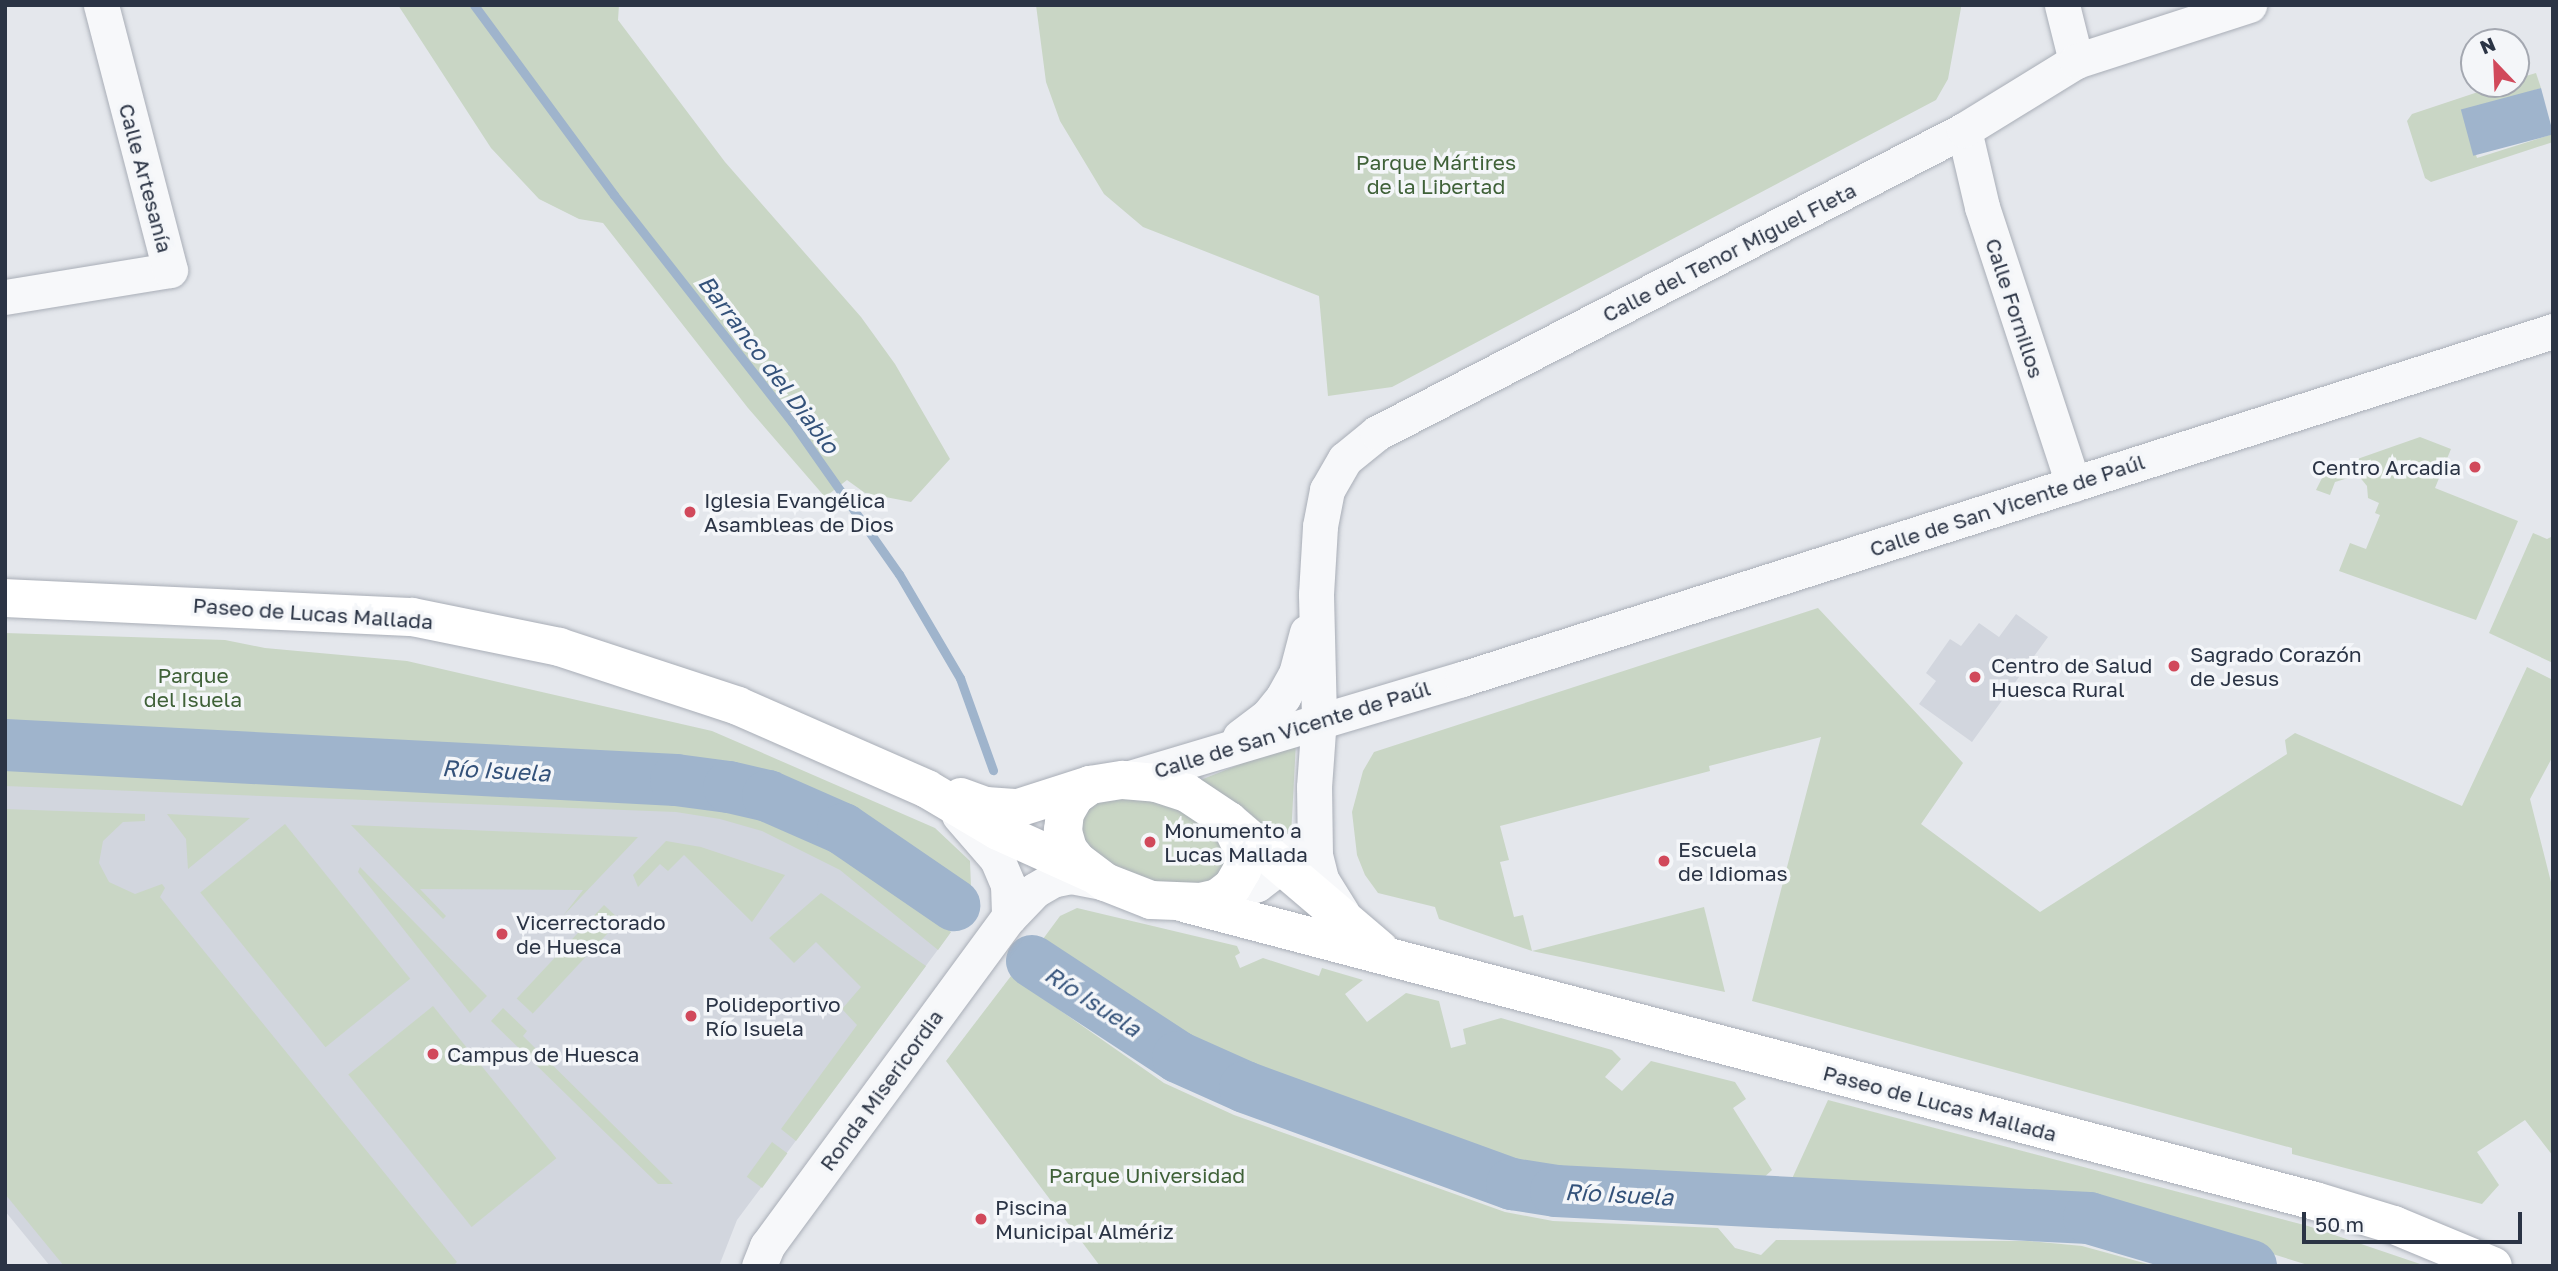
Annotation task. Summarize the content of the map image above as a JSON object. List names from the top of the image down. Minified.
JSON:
{"streets":{"main road":["Paseo de Lucas Mallada"],"street":["Calle Artesanía","Calle del Tenor Miguel Fleta","Calle Fornillos","Calle de San Vicente de Paúl","Ronda Misericordia"]},"crossings":[["Calle del Tenor Miguel Fleta","Calle Fornillos"],["Calle del Tenor Miguel Fleta","Calle de San Vicente de Paúl"],["Calle del Tenor Miguel Fleta","Paseo de Lucas Mallada"],["Calle Fornillos","Calle de San Vicente de Paúl"],["Calle de San Vicente de Paúl","Paseo de Lucas Mallada"],["Calle de San Vicente de Paúl","Ronda Misericordia"],["Paseo de Lucas Mallada","Ronda Misericordia"]],"water":["Barranco del Diablo","Río Isuela"],"parks":["Parque Mártires de la Libertad","Parque del Isuela","Parque Universidad"],"places":["Centro Arcadia","Iglesia Evangélica Asambleas de Dios","Sagrado Corazón de Jesus","Centro de Salud Huesca Rural","Monumento a Lucas Mallada","Escuela de Idiomas","Vicerrectorado de Huesca","Polideportivo Río Isuela","Campus de Huesca","Piscina Municipal Almériz"],"scale_bar":"50 m","north":"top left"}
